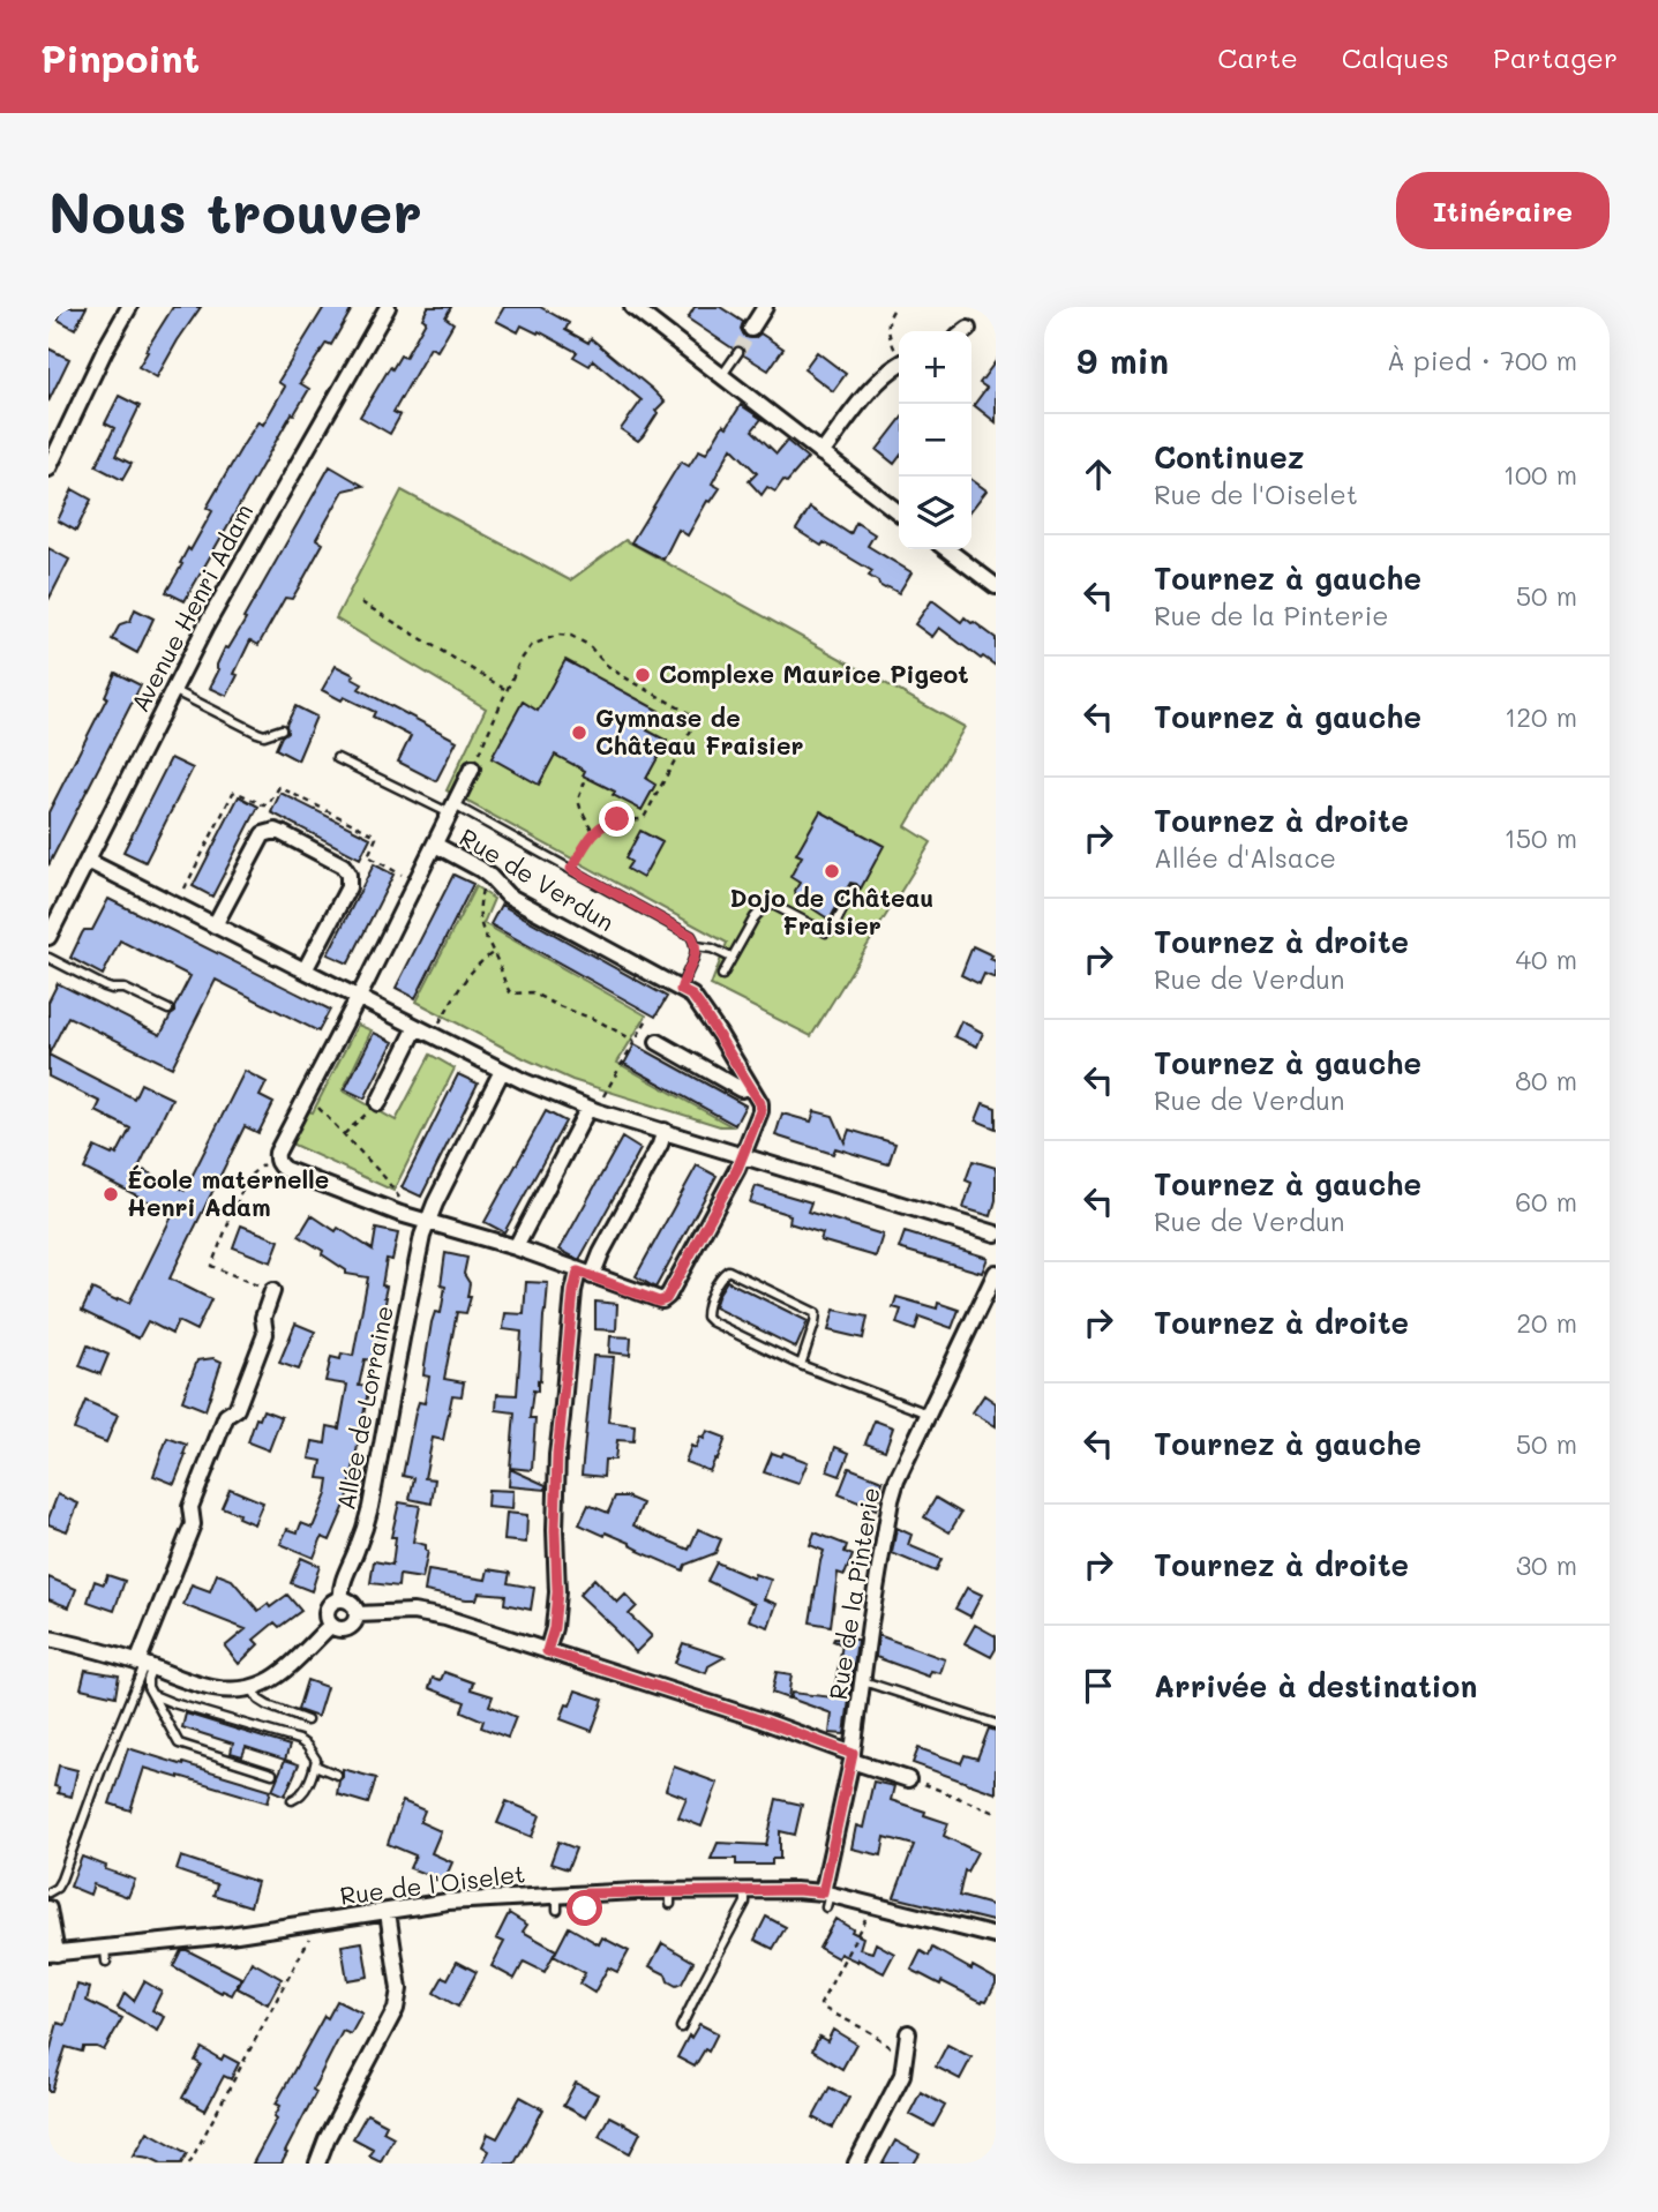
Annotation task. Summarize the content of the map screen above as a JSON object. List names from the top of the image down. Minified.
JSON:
{"streets":{"street":["Avenue Henri Adam","Rue de Verdun","Allée de Lorraine","Rue de la Pinterie","Rue de l'Oiselet"]},"crossings":[["Rue de Verdun","Allée de Lorraine"],["Rue de la Pinterie","Rue de l'Oiselet"]],"places":["Complexe Maurice Pigeot","Gymnase de Château Fraisier","Dojo de Château Fraisier","École maternelle Henri Adam"],"page":{"header":"Pinpoint","nav":["Carte","Calques","Partager"],"buttons":"Itinéraire","title":"Nous trouver","heading":["9 min","À pied · 700 m"],"map_buttons":["+","−"],"list":[["Continuez","Rue de l'Oiselet","100 m"],["Tournez à gauche","Rue de la Pinterie","50 m"],["Tournez à gauche","120 m"],["Tournez à droite","Allée d'Alsace","150 m"],["Tournez à droite","Rue de Verdun","40 m"],["Tournez à gauche","Rue de Verdun","80 m"],["Tournez à gauche","Rue de Verdun","60 m"],["Tournez à droite","20 m"],["Tournez à gauche","50 m"],["Tournez à droite","30 m"],"Arrivée à destination"]}}
